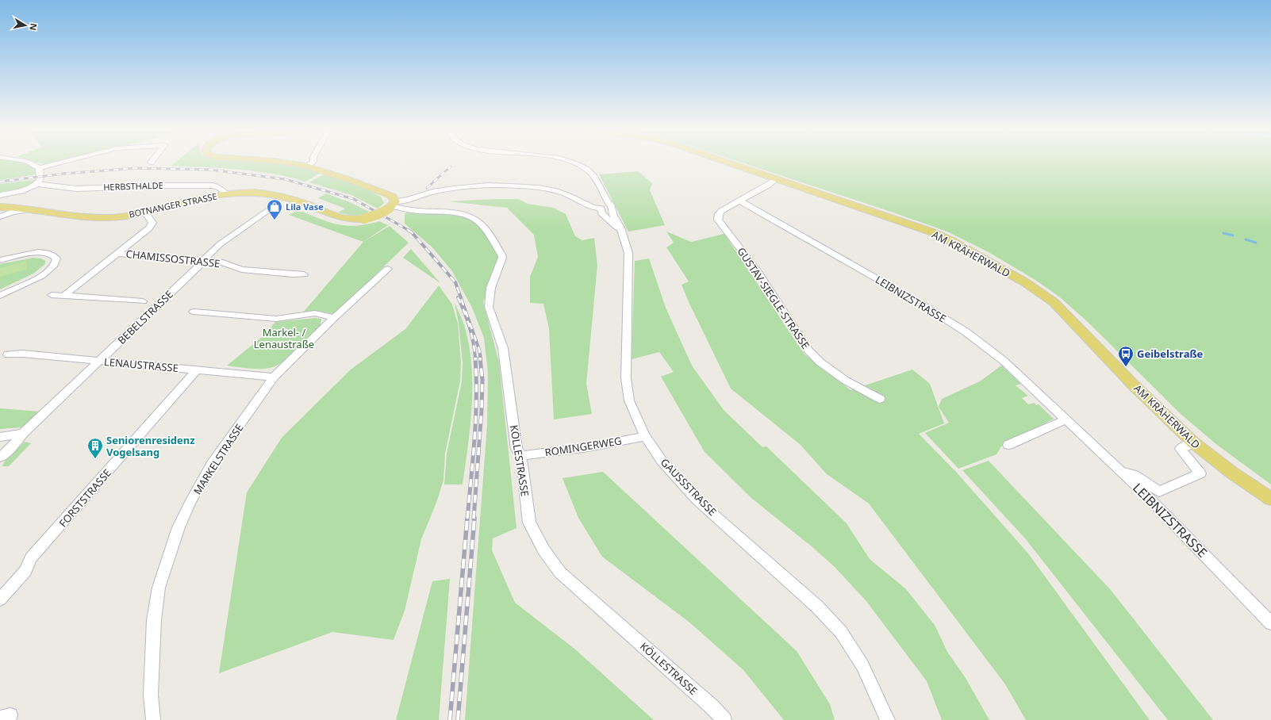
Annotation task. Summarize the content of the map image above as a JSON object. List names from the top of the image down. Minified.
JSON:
{"streets":{"main road":["BOTNANGER STRASSE","AM KRÄHERWALD"],"street":["HERBSTHALDE","CHAMISSOSTRASSE","GUSTAV-SIEGLE-STRASSE","LEIBNIZSTRASSE","BEBELSTRASSE","LENAUSTRASSE","ROMINGERWEG","MARKELSTRASSE","KÖLLESTRASSE","GAUSSSTRASSE","FORSTSTRASSE"]},"crossings":[["HERBSTHALDE","BOTNANGER STRASSE"],["BOTNANGER STRASSE","KÖLLESTRASSE"],["AM KRÄHERWALD","GUSTAV-SIEGLE-STRASSE"],["CHAMISSOSTRASSE","BEBELSTRASSE"],["GUSTAV-SIEGLE-STRASSE","LEIBNIZSTRASSE"],["BEBELSTRASSE","LENAUSTRASSE"],["LENAUSTRASSE","MARKELSTRASSE"],["LENAUSTRASSE","FORSTSTRASSE"],["ROMINGERWEG","KÖLLESTRASSE"],["ROMINGERWEG","GAUSSSTRASSE"]],"parks":["Markel- / Lenaustraße"],"places":{"shop":["Lila Vase"],"bus stop":["Geibelstraße"],"building":["Seniorenresidenz Vogelsang"]},"north":"right"}
